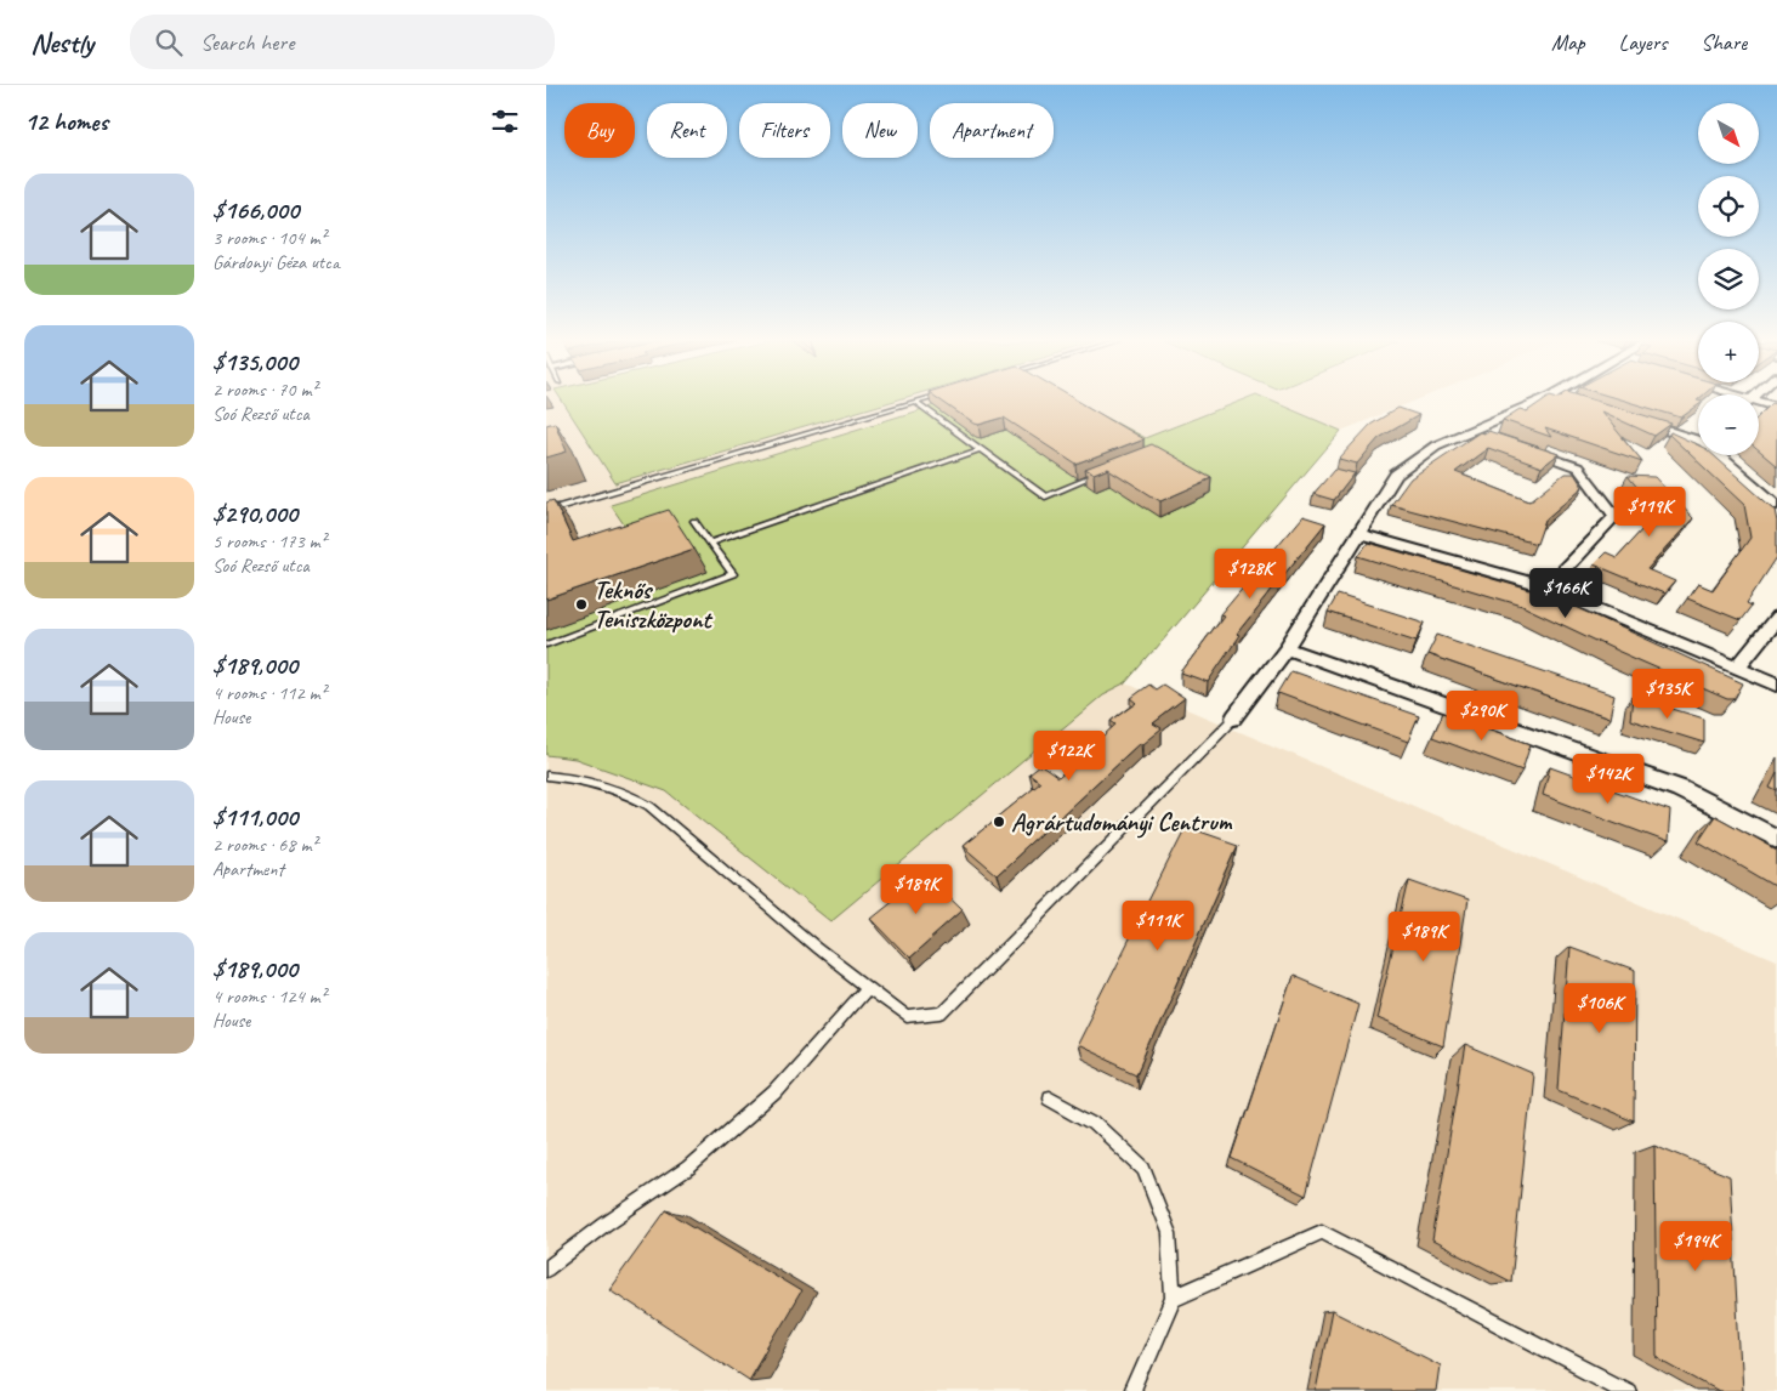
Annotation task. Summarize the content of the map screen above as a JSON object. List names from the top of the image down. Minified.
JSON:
{"places":["Teknős Teniszközpont","Agrártudományi Centrum"],"north":"bottom right","page":{"header":"Nestly","search":"Search here","nav":["Map","Layers","Share"],"heading":"12 homes","map_buttons":["+","−"],"chip":["Buy","Rent","Filters","New","Apartment"],"list":[{"name":"$166,000","note":"3 rooms · 104 m² · Gárdonyi Géza utca"},{"name":"$135,000","note":"2 rooms · 70 m² · Soó Rezső utca"},{"name":"$290,000","note":"5 rooms · 173 m² · Soó Rezső utca"},{"name":"$189,000","note":"4 rooms · 112 m² · House"},{"name":"$111,000","note":"2 rooms · 68 m² · Apartment"},{"name":"$189,000","note":"4 rooms · 124 m² · House"}],"price":["$119K","$128K","$166K","$135K","$290K","$122K","$142K","$189K","$111K","$189K","$106K","$194K"]}}
